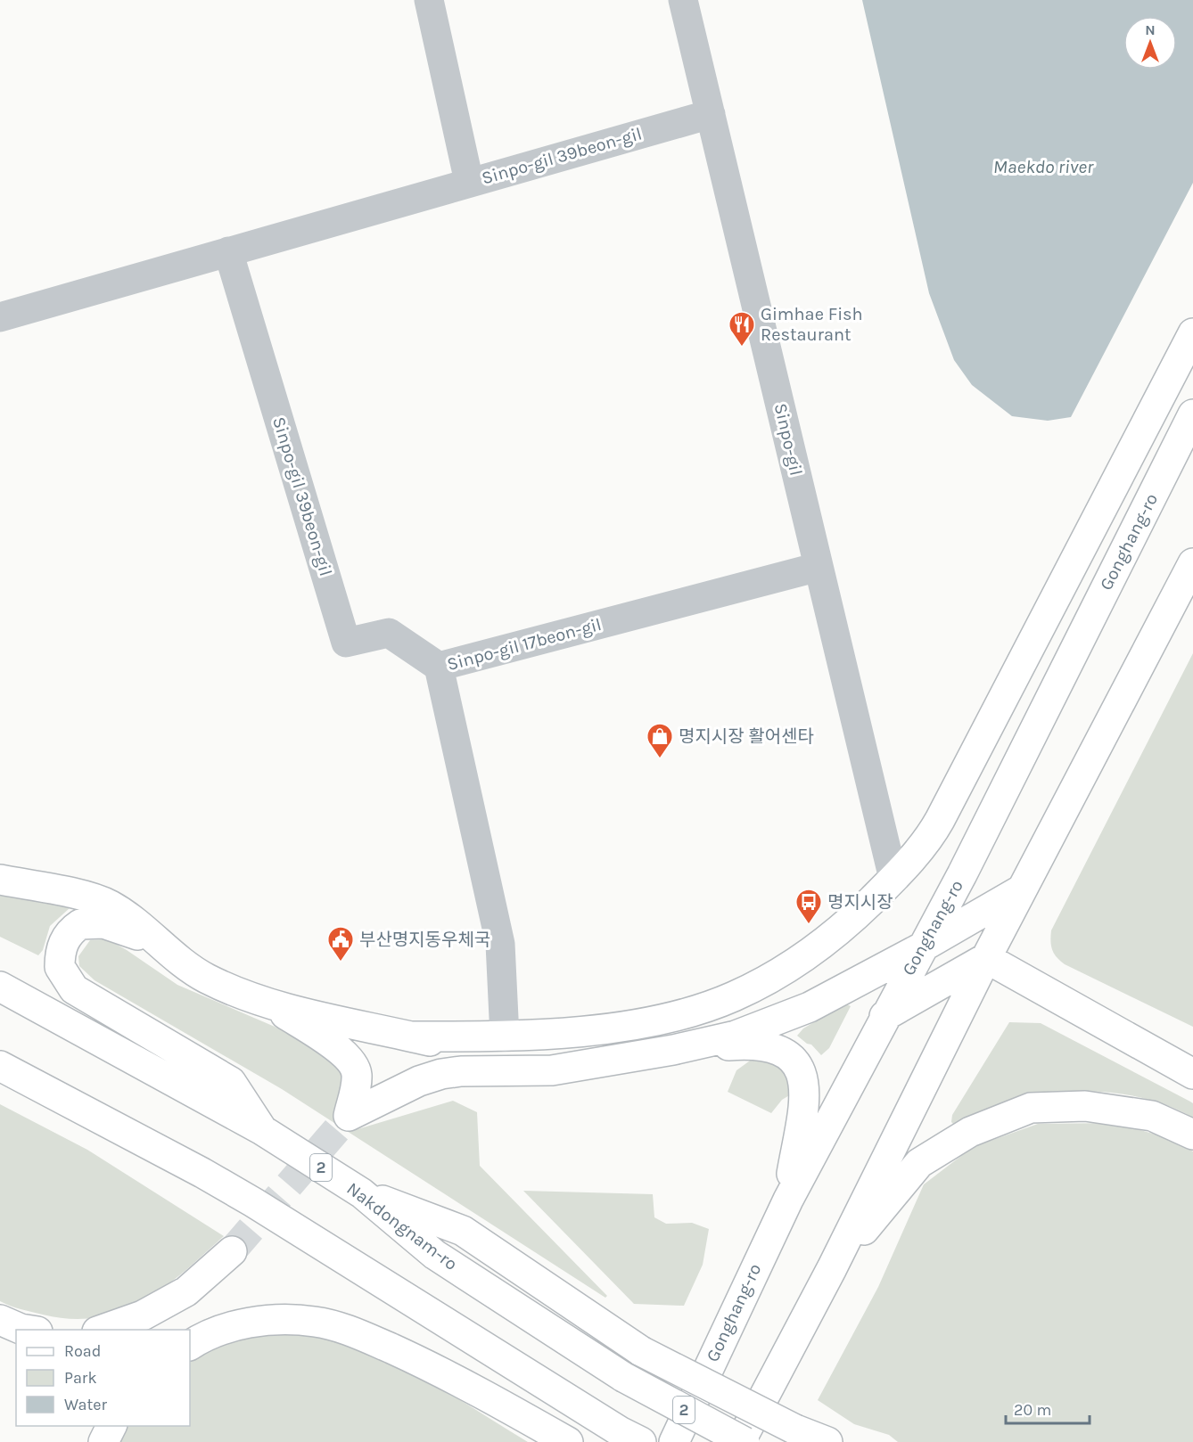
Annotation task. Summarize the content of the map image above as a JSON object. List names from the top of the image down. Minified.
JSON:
{"streets":{"main road":["Gonghang-ro","2","Nakdongnam-ro"],"street":["Sinpo-gil 39beon-gil","Sinpo-gil","Sinpo-gil 17beon-gil"]},"crossings":[["Sinpo-gil 39beon-gil","Sinpo-gil"],["Sinpo-gil 39beon-gil","Sinpo-gil 17beon-gil"],["Sinpo-gil","Sinpo-gil 17beon-gil"]],"water":["Maekdo river"],"places":{"restaurant":["Gimhae Fish Restaurant"],"shop":["명지시장 활어센타"],"bus stop":["명지시장"],"public building":["부산명지동우체국"]},"legend":["Road","Park","Water"],"scale_bar":"20 m","north":"top"}
